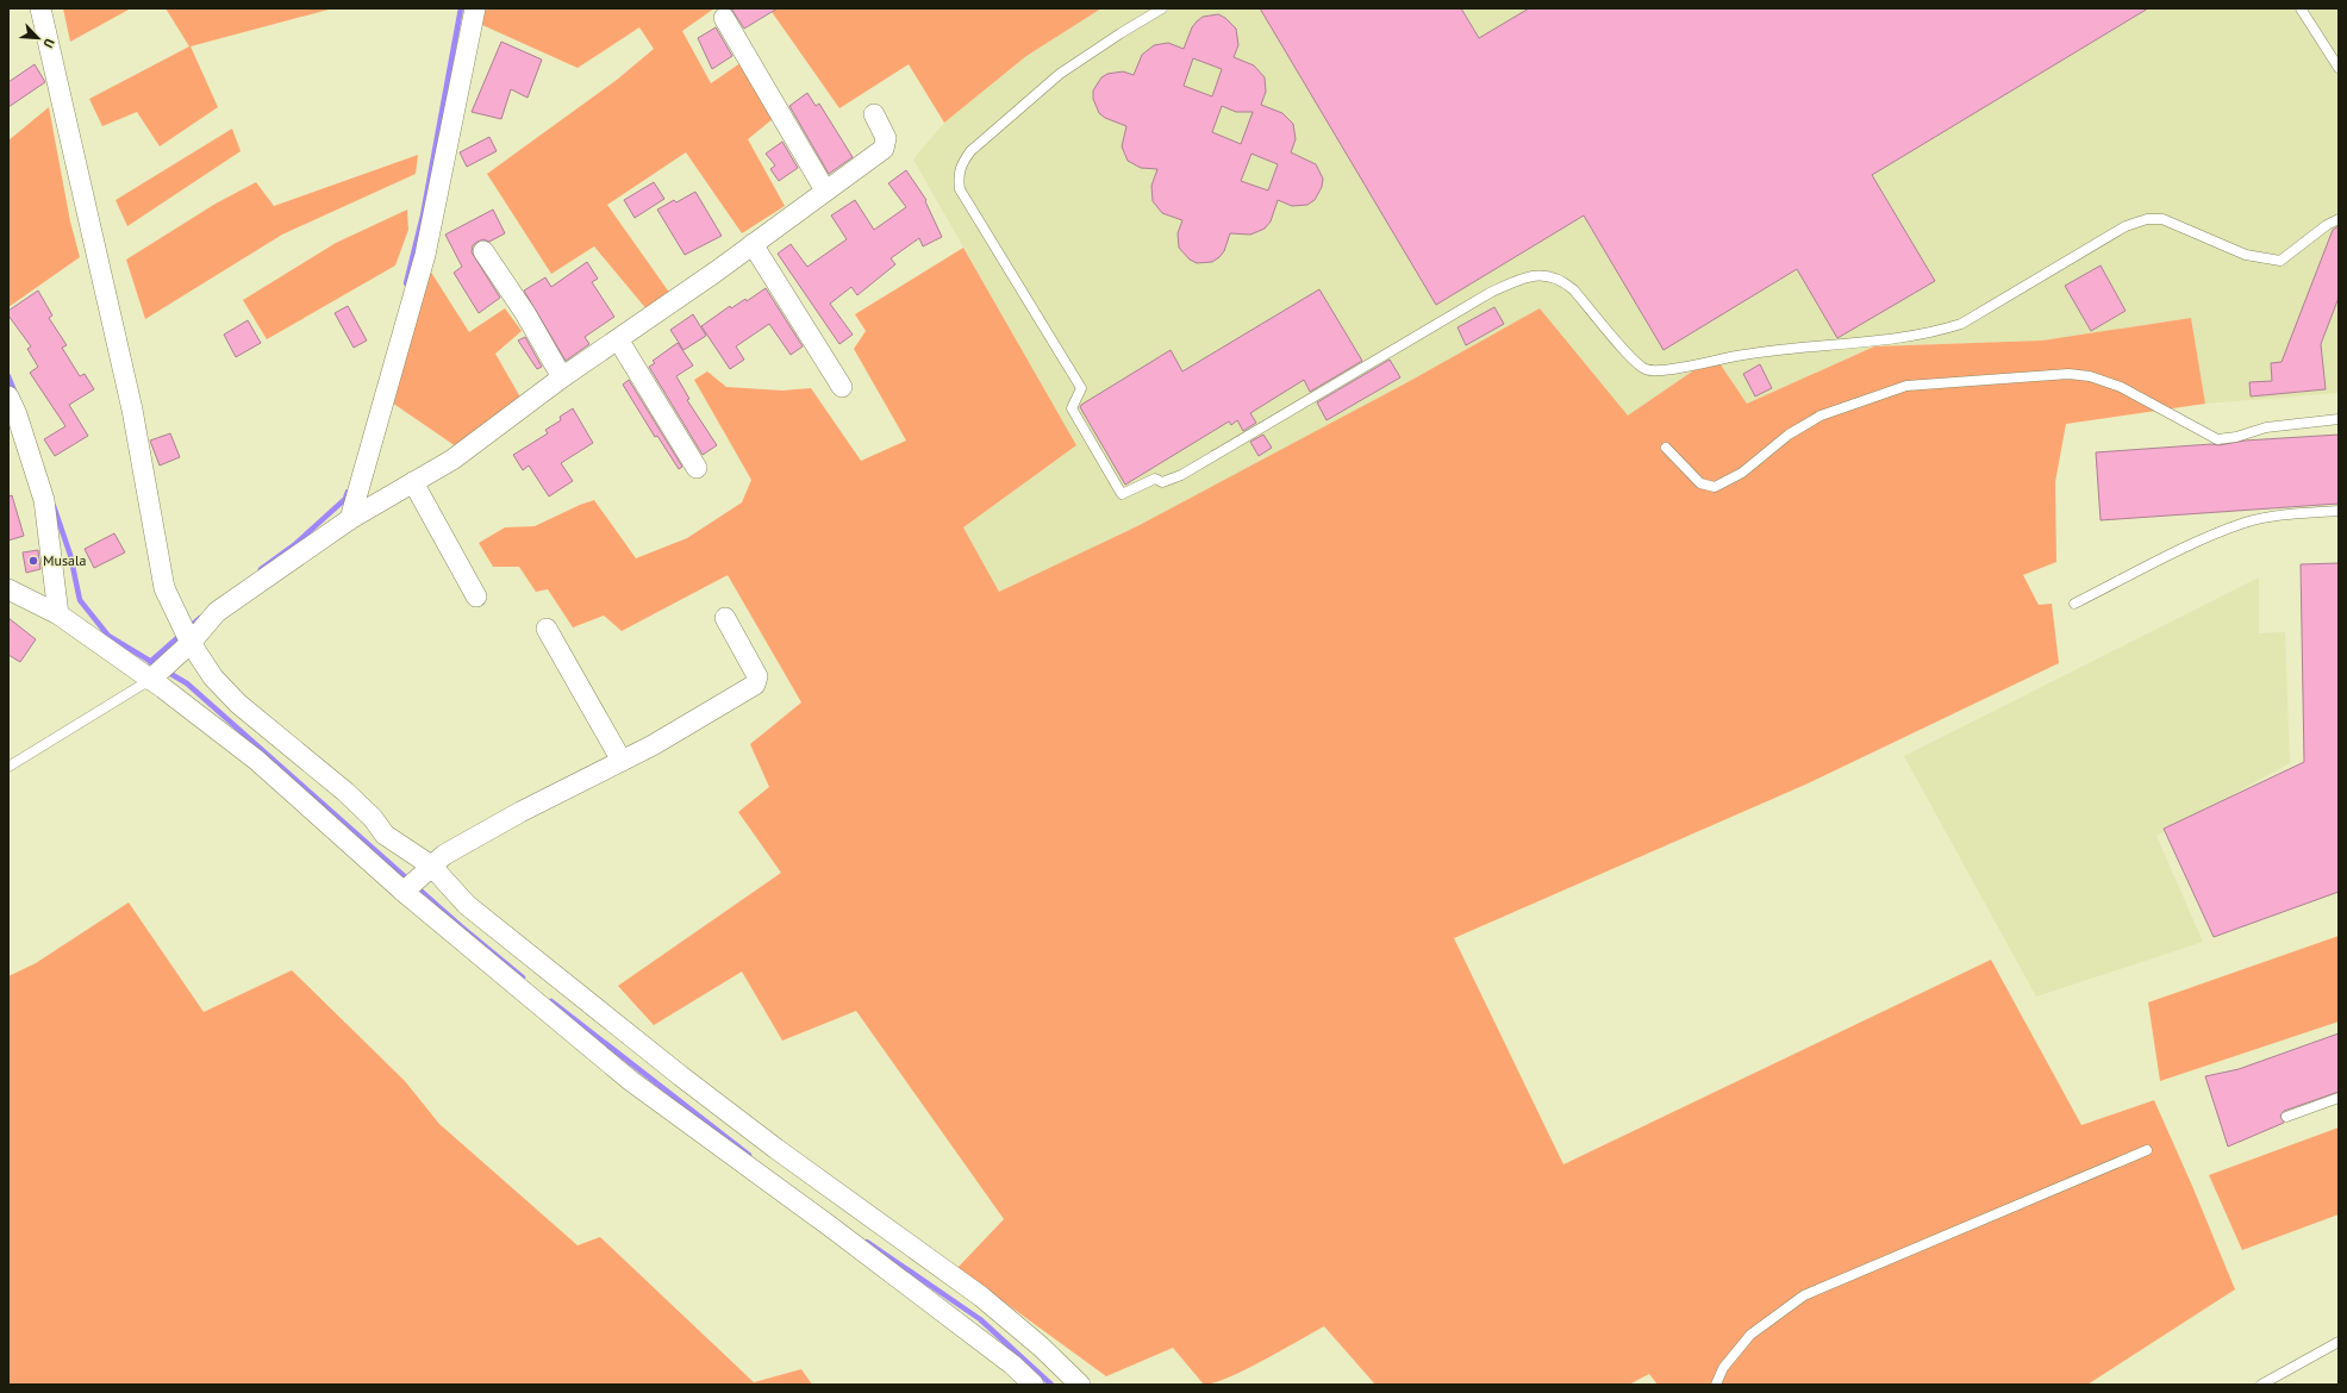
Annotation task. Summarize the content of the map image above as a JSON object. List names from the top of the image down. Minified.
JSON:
{"places":["Musala"],"north":"bottom right"}
